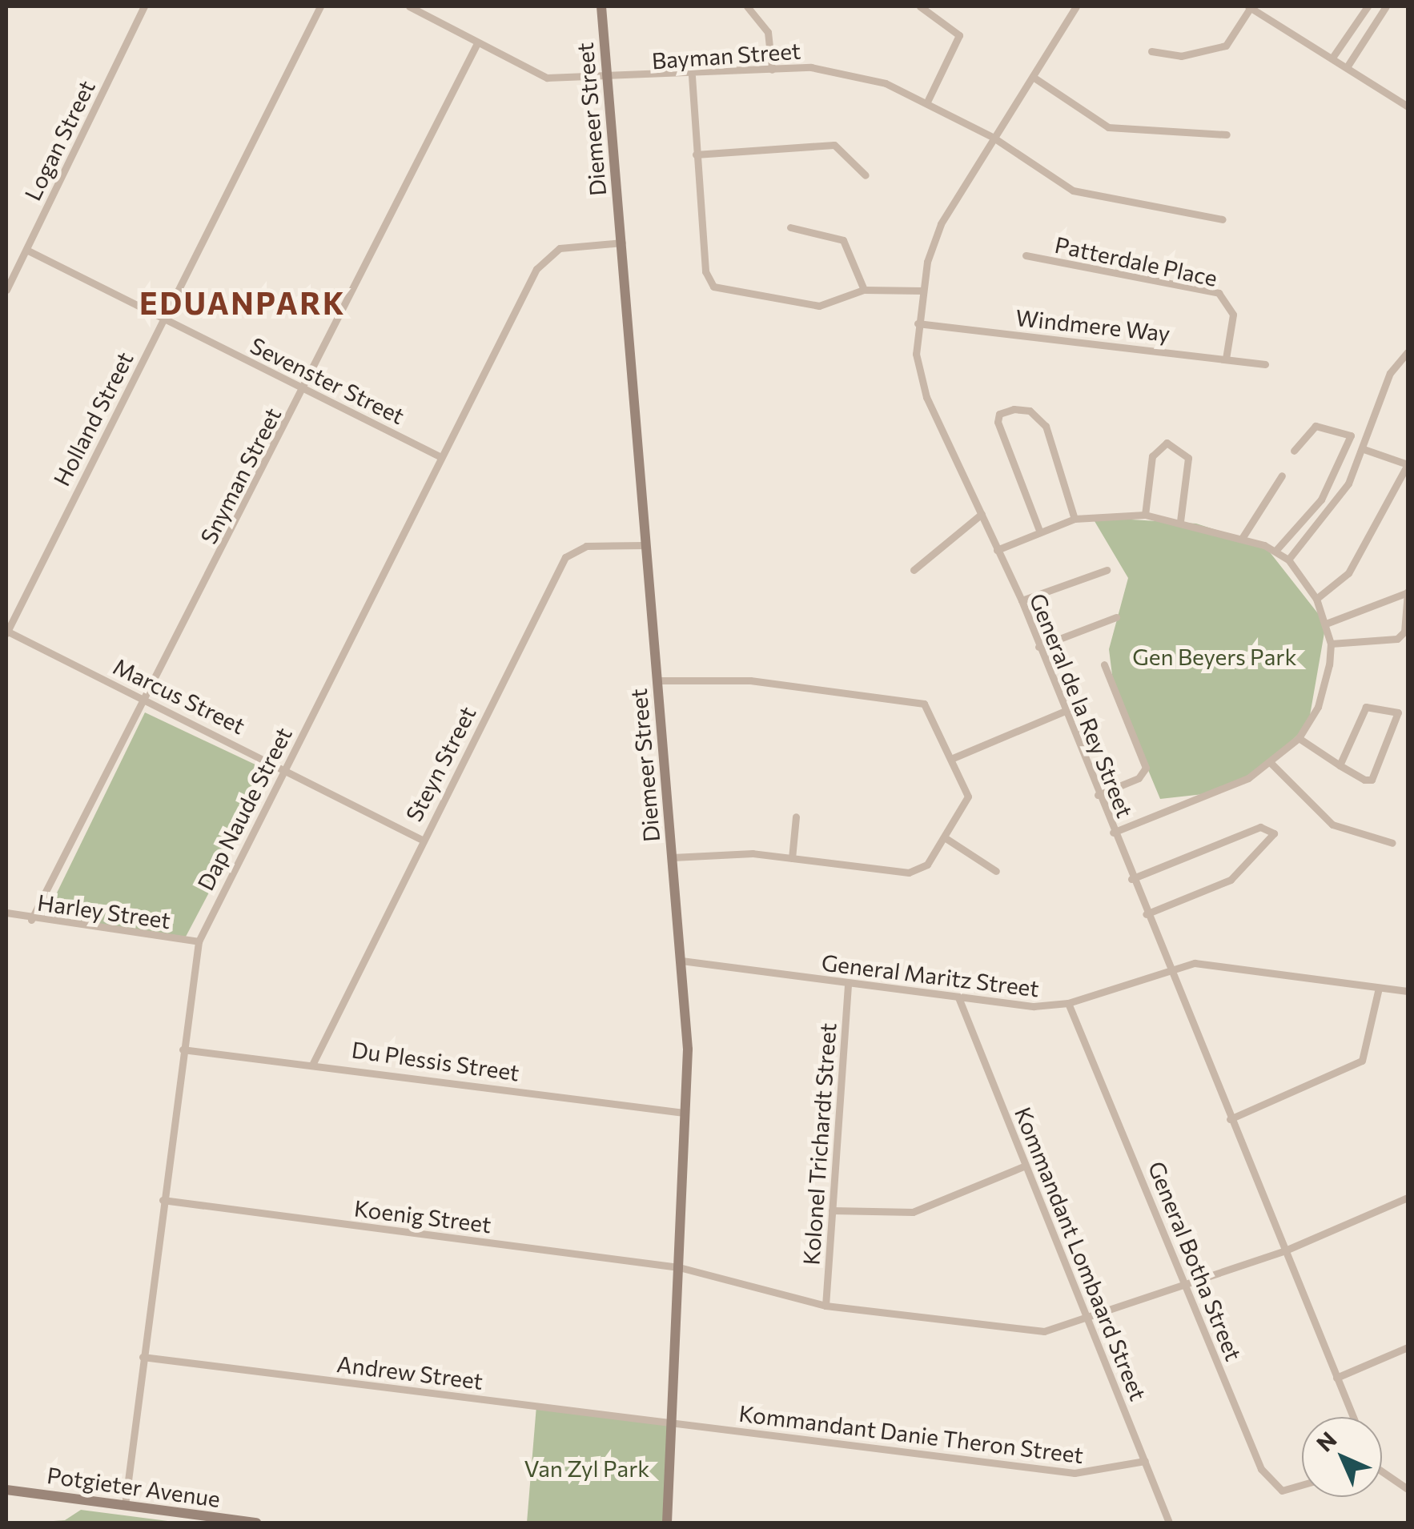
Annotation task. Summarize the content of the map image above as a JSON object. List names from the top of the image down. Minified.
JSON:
{"streets":{"street":["Bayman Street","Diemeer Street","Logan Street","Patterdale Place","Windmere Way","Sevenster Street","Holland Street","Snyman Street","Marcus Street","General de la Rey Street","Steyn Street","Dap Naude Street","Harley Street","General Maritz Street","Du Plessis Street","Kolonel Trichardt Street","Koenig Street","Kommandant Lombaard Street","General Botha Street","Andrew Street","Kommandant Danie Theron Street","Potgieter Avenue"]},"crossings":[["Bayman Street","Diemeer Street"],["Bayman Street","Snyman Street"],["Bayman Street","General de la Rey Street"],["Diemeer Street","Steyn Street"],["Diemeer Street","Dap Naude Street"],["Diemeer Street","General Maritz Street"],["Diemeer Street","Du Plessis Street"],["Diemeer Street","Koenig Street"],["Diemeer Street","Andrew Street"],["Diemeer Street","Kommandant Danie Theron Street"],["Logan Street","Sevenster Street"],["Patterdale Place","Windmere Way"],["Windmere Way","General de la Rey Street"],["Sevenster Street","Holland Street"],["Sevenster Street","Snyman Street"],["Sevenster Street","Dap Naude Street"],["Holland Street","Marcus Street"],["Snyman Street","Marcus Street"],["Snyman Street","Harley Street"],["Marcus Street","Steyn Street"],["Marcus Street","Dap Naude Street"],["General de la Rey Street","General Maritz Street"],["General de la Rey Street","Koenig Street"],["Steyn Street","Du Plessis Street"],["Dap Naude Street","Harley Street"],["Dap Naude Street","Du Plessis Street"],["Dap Naude Street","Koenig Street"],["Dap Naude Street","Andrew Street"],["Dap Naude Street","Potgieter Avenue"],["General Maritz Street","Kolonel Trichardt Street"],["General Maritz Street","Kommandant Lombaard Street"],["General Maritz Street","General Botha Street"],["Kolonel Trichardt Street","Koenig Street"],["Koenig Street","Kommandant Lombaard Street"],["Koenig Street","General Botha Street"],["Kommandant Lombaard Street","Kommandant Danie Theron Street"],["Andrew Street","Kommandant Danie Theron Street"]],"districts":["EDUANPARK"],"parks":["Gen Beyers Park","Van Zyl Park"],"north":"top left"}
